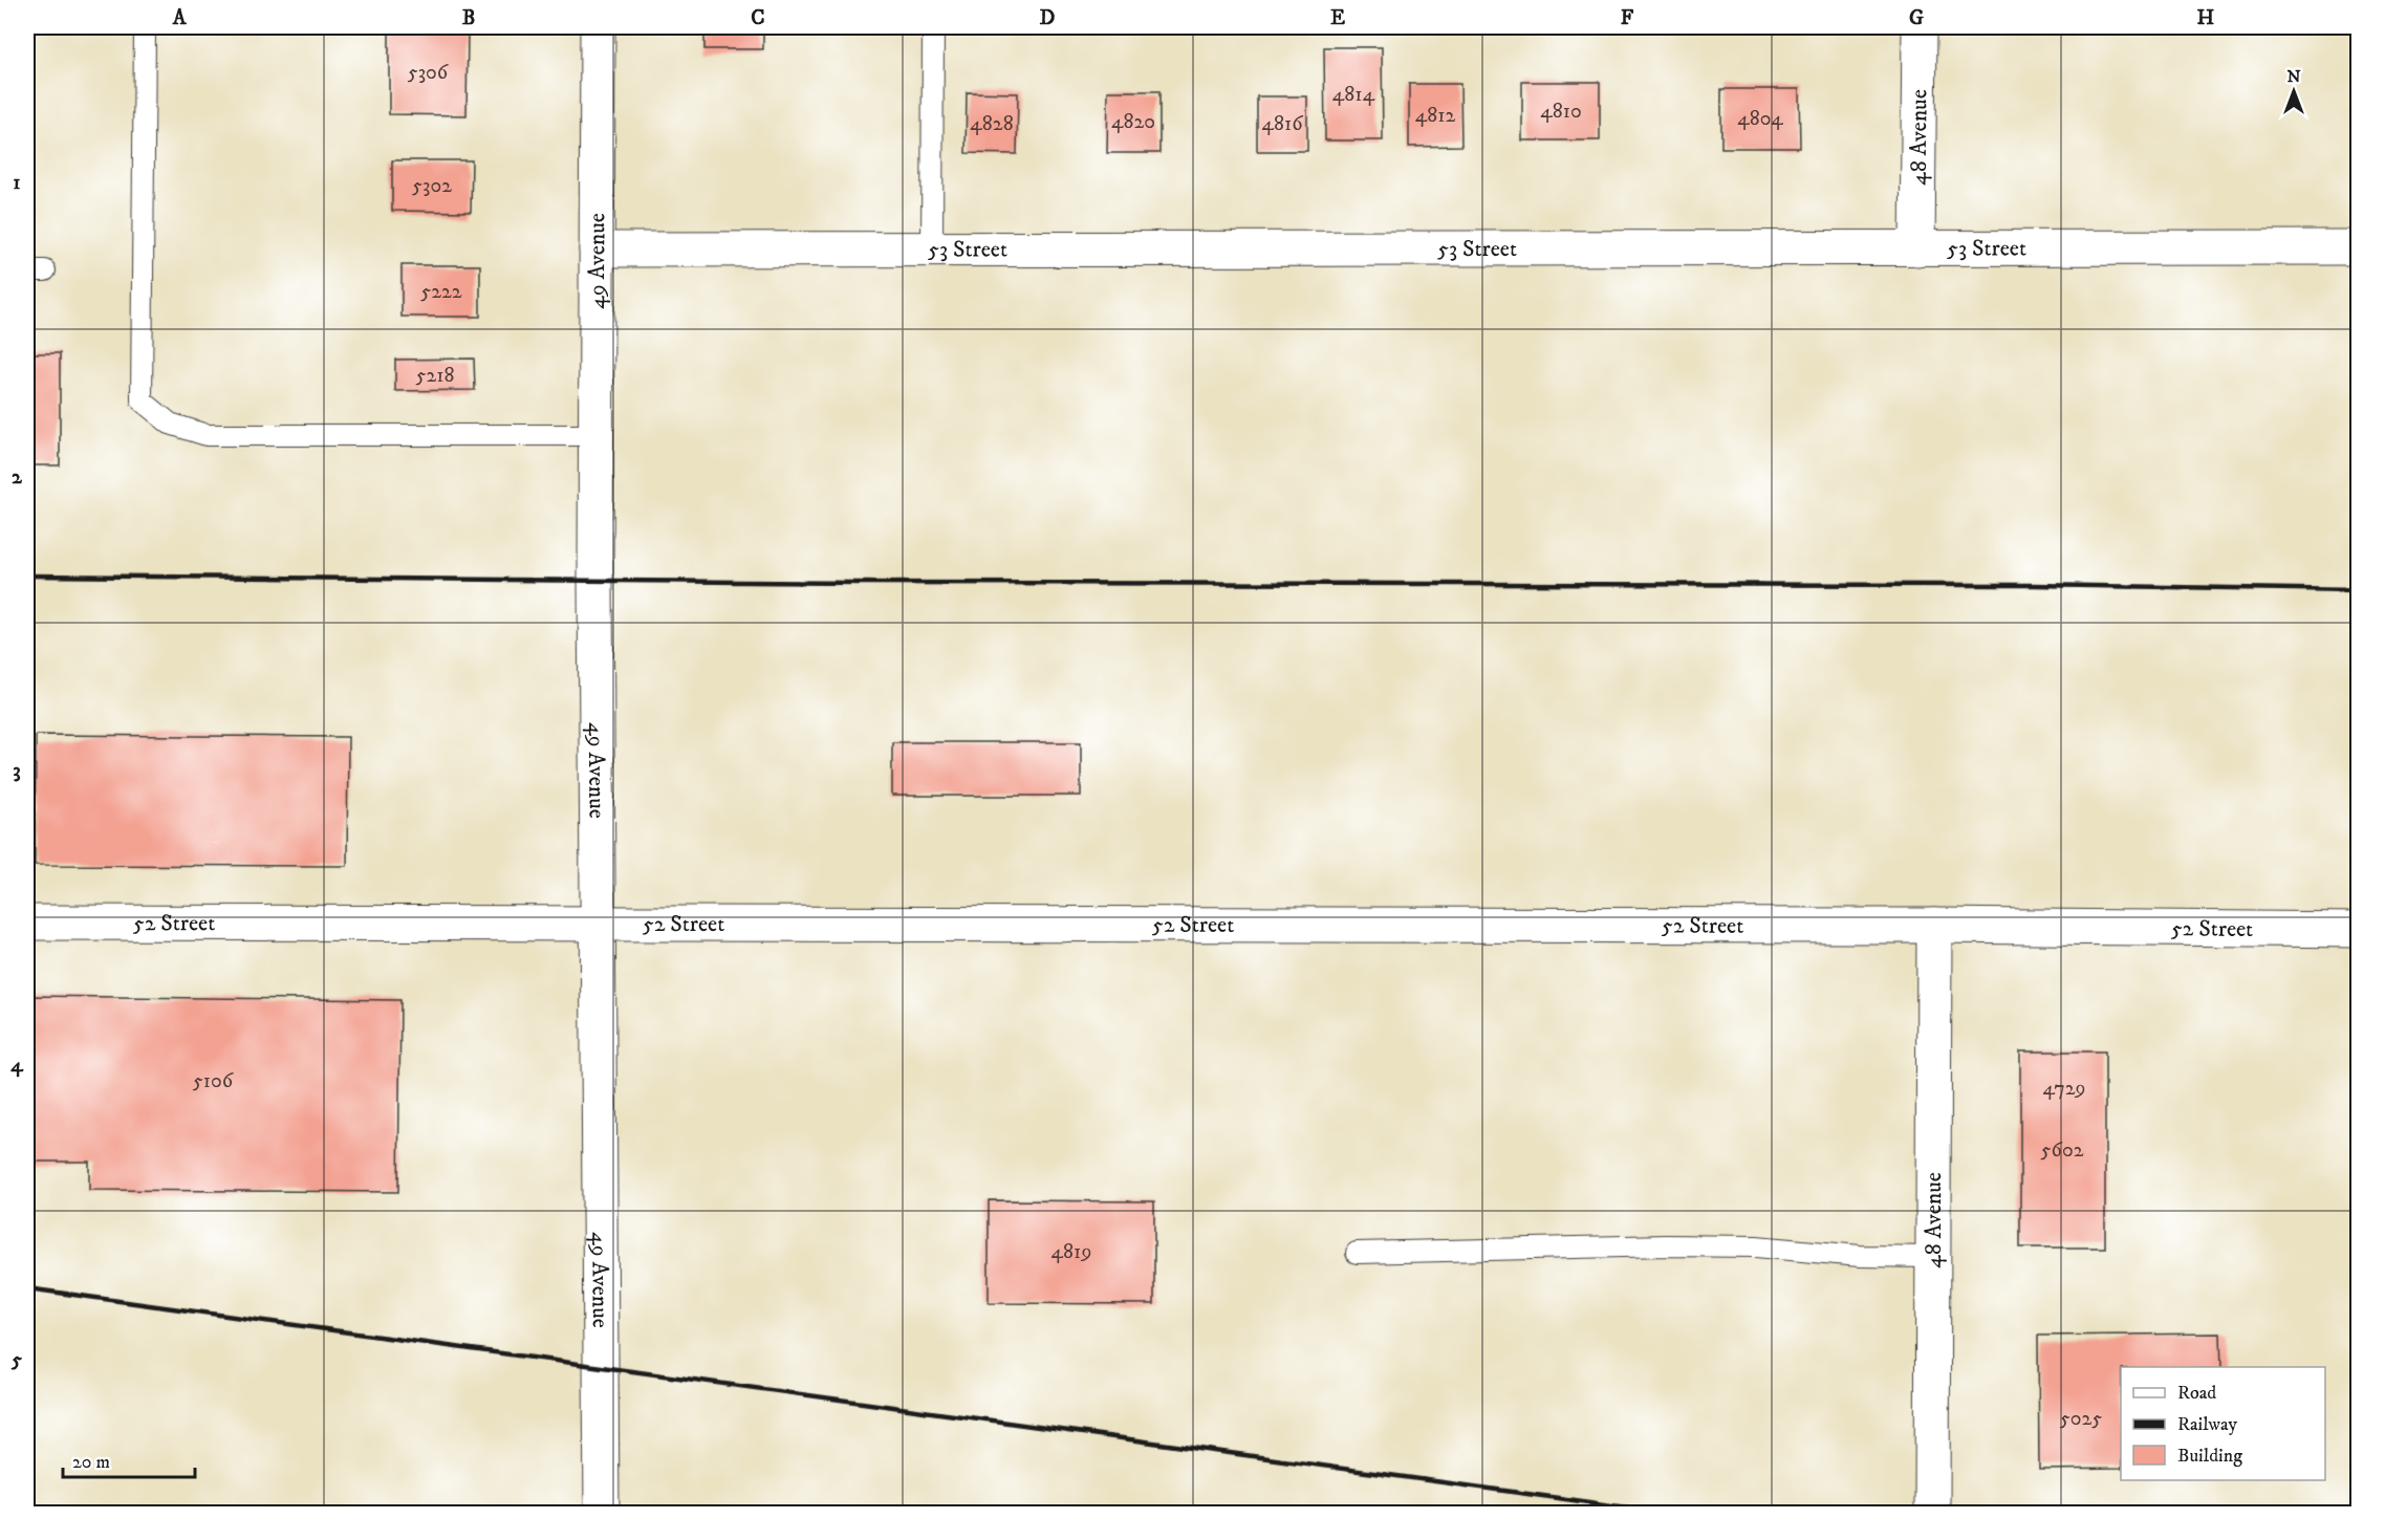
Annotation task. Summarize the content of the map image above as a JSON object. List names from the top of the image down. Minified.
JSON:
{"streets":{"street":["48 Avenue","53 Street","49 Avenue","52 Street"]},"crossings":[["48 Avenue","53 Street"],["48 Avenue","52 Street"],["53 Street","49 Avenue"],["49 Avenue","52 Street"]],"house_numbers":["5306","4814","4810","4812","4804","4820","4828","4816","5302","5222","5218","5106","4729","5602","4819","5025"],"legend":["Road","Railway","Building"],"scale_bar":"20 m","north":"top","grid":{"columns":["A","B","C","D","E","F","G","H"],"rows":["1","2","3","4","5"]}}
